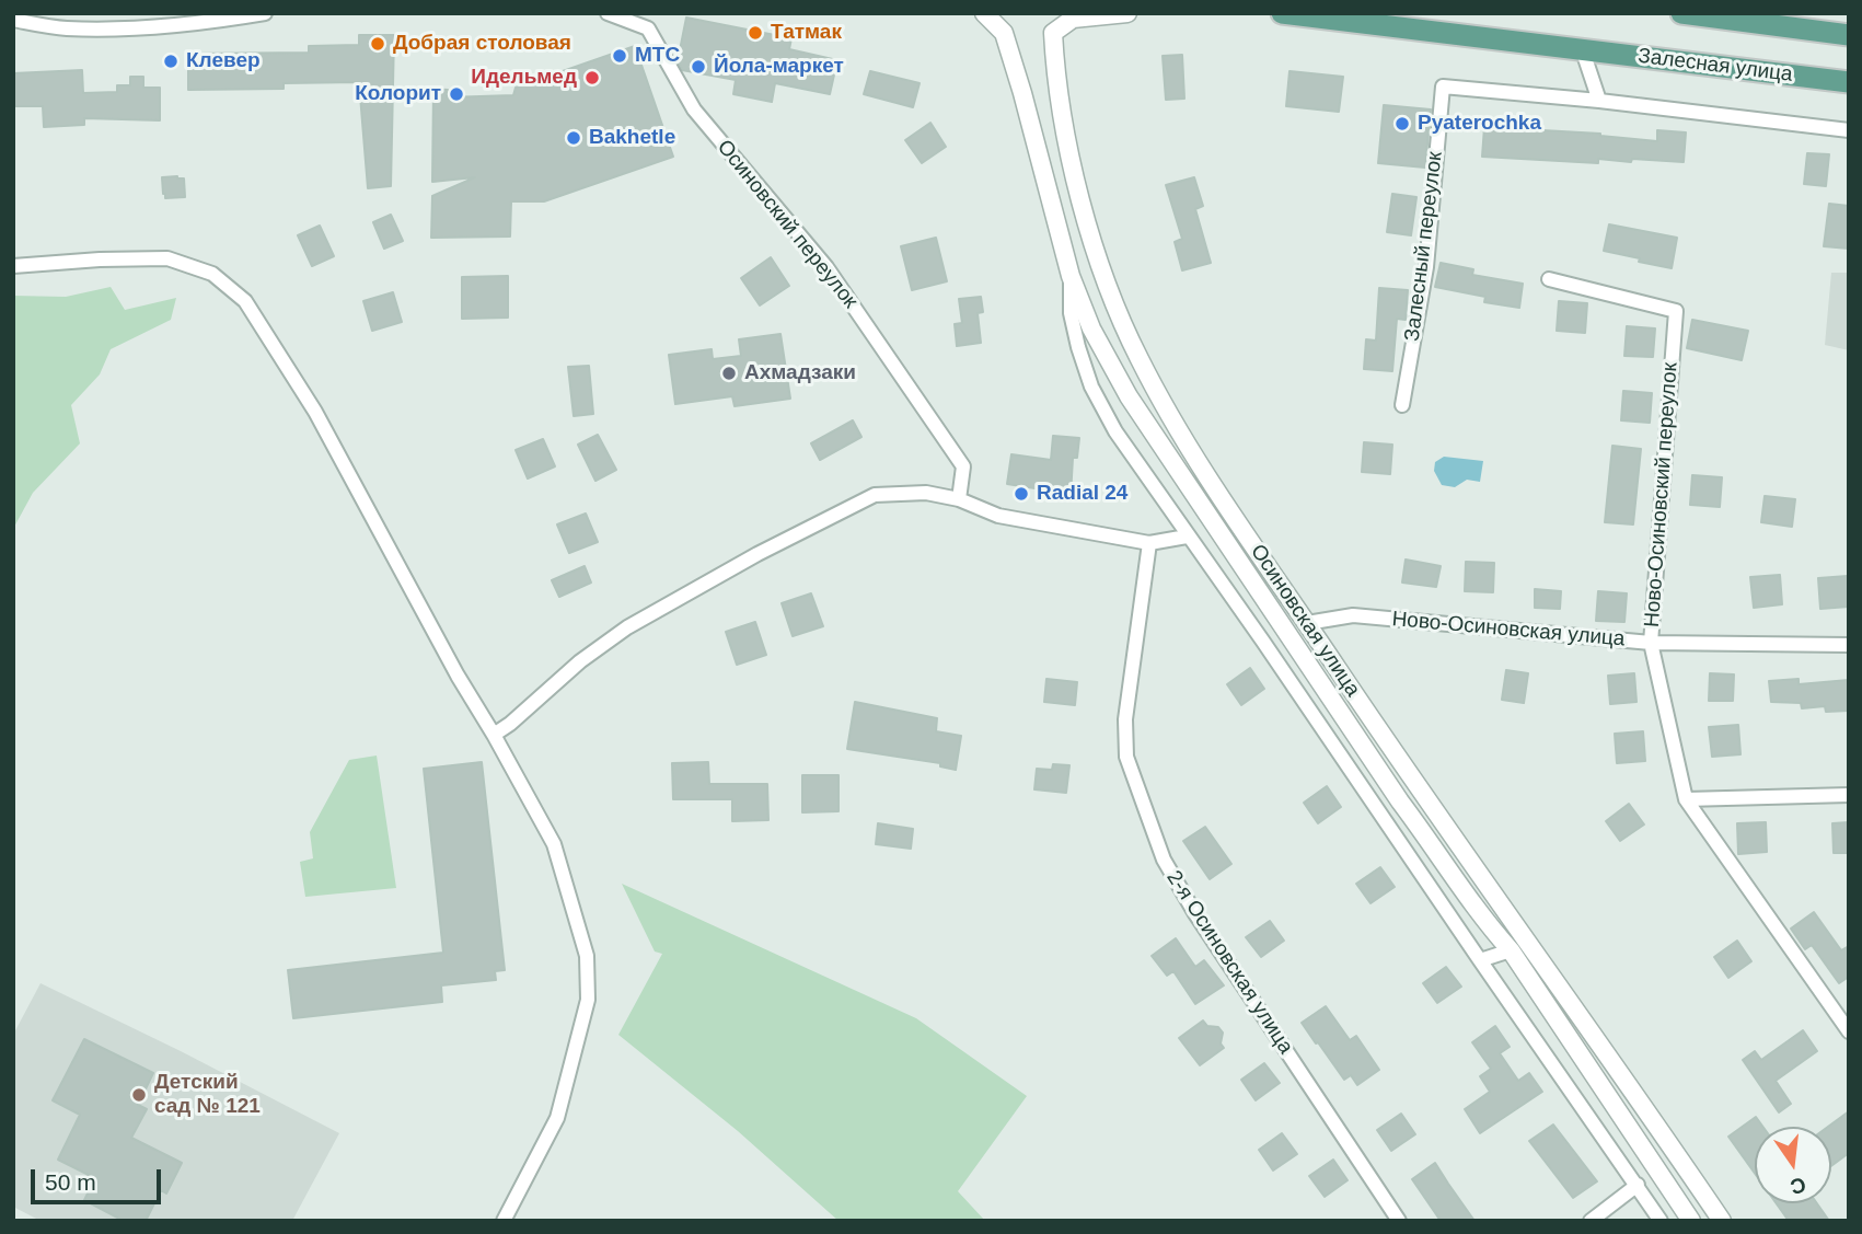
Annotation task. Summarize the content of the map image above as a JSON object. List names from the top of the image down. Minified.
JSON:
{"streets":{"main road":["Залесная улица"],"street":["Осиновский переулок","Залесный переулок","Ново-Осиновский переулок","Осиновская улица","Ново-Осиновская улица","2-я Осиновская улица"]},"crossings":[["Ново-Осиновский переулок","Ново-Осиновская улица"],["Осиновская улица","Ново-Осиновская улица"]],"places":["Татмак","Добрая столовая","МТС","Клевер","Йола-маркет","Идельмед","Колорит","Pyaterochka","Bakhetle","Ахмадзаки","Radial 24","Детский сад № 121"],"scale_bar":"50 m","north":"bottom"}
